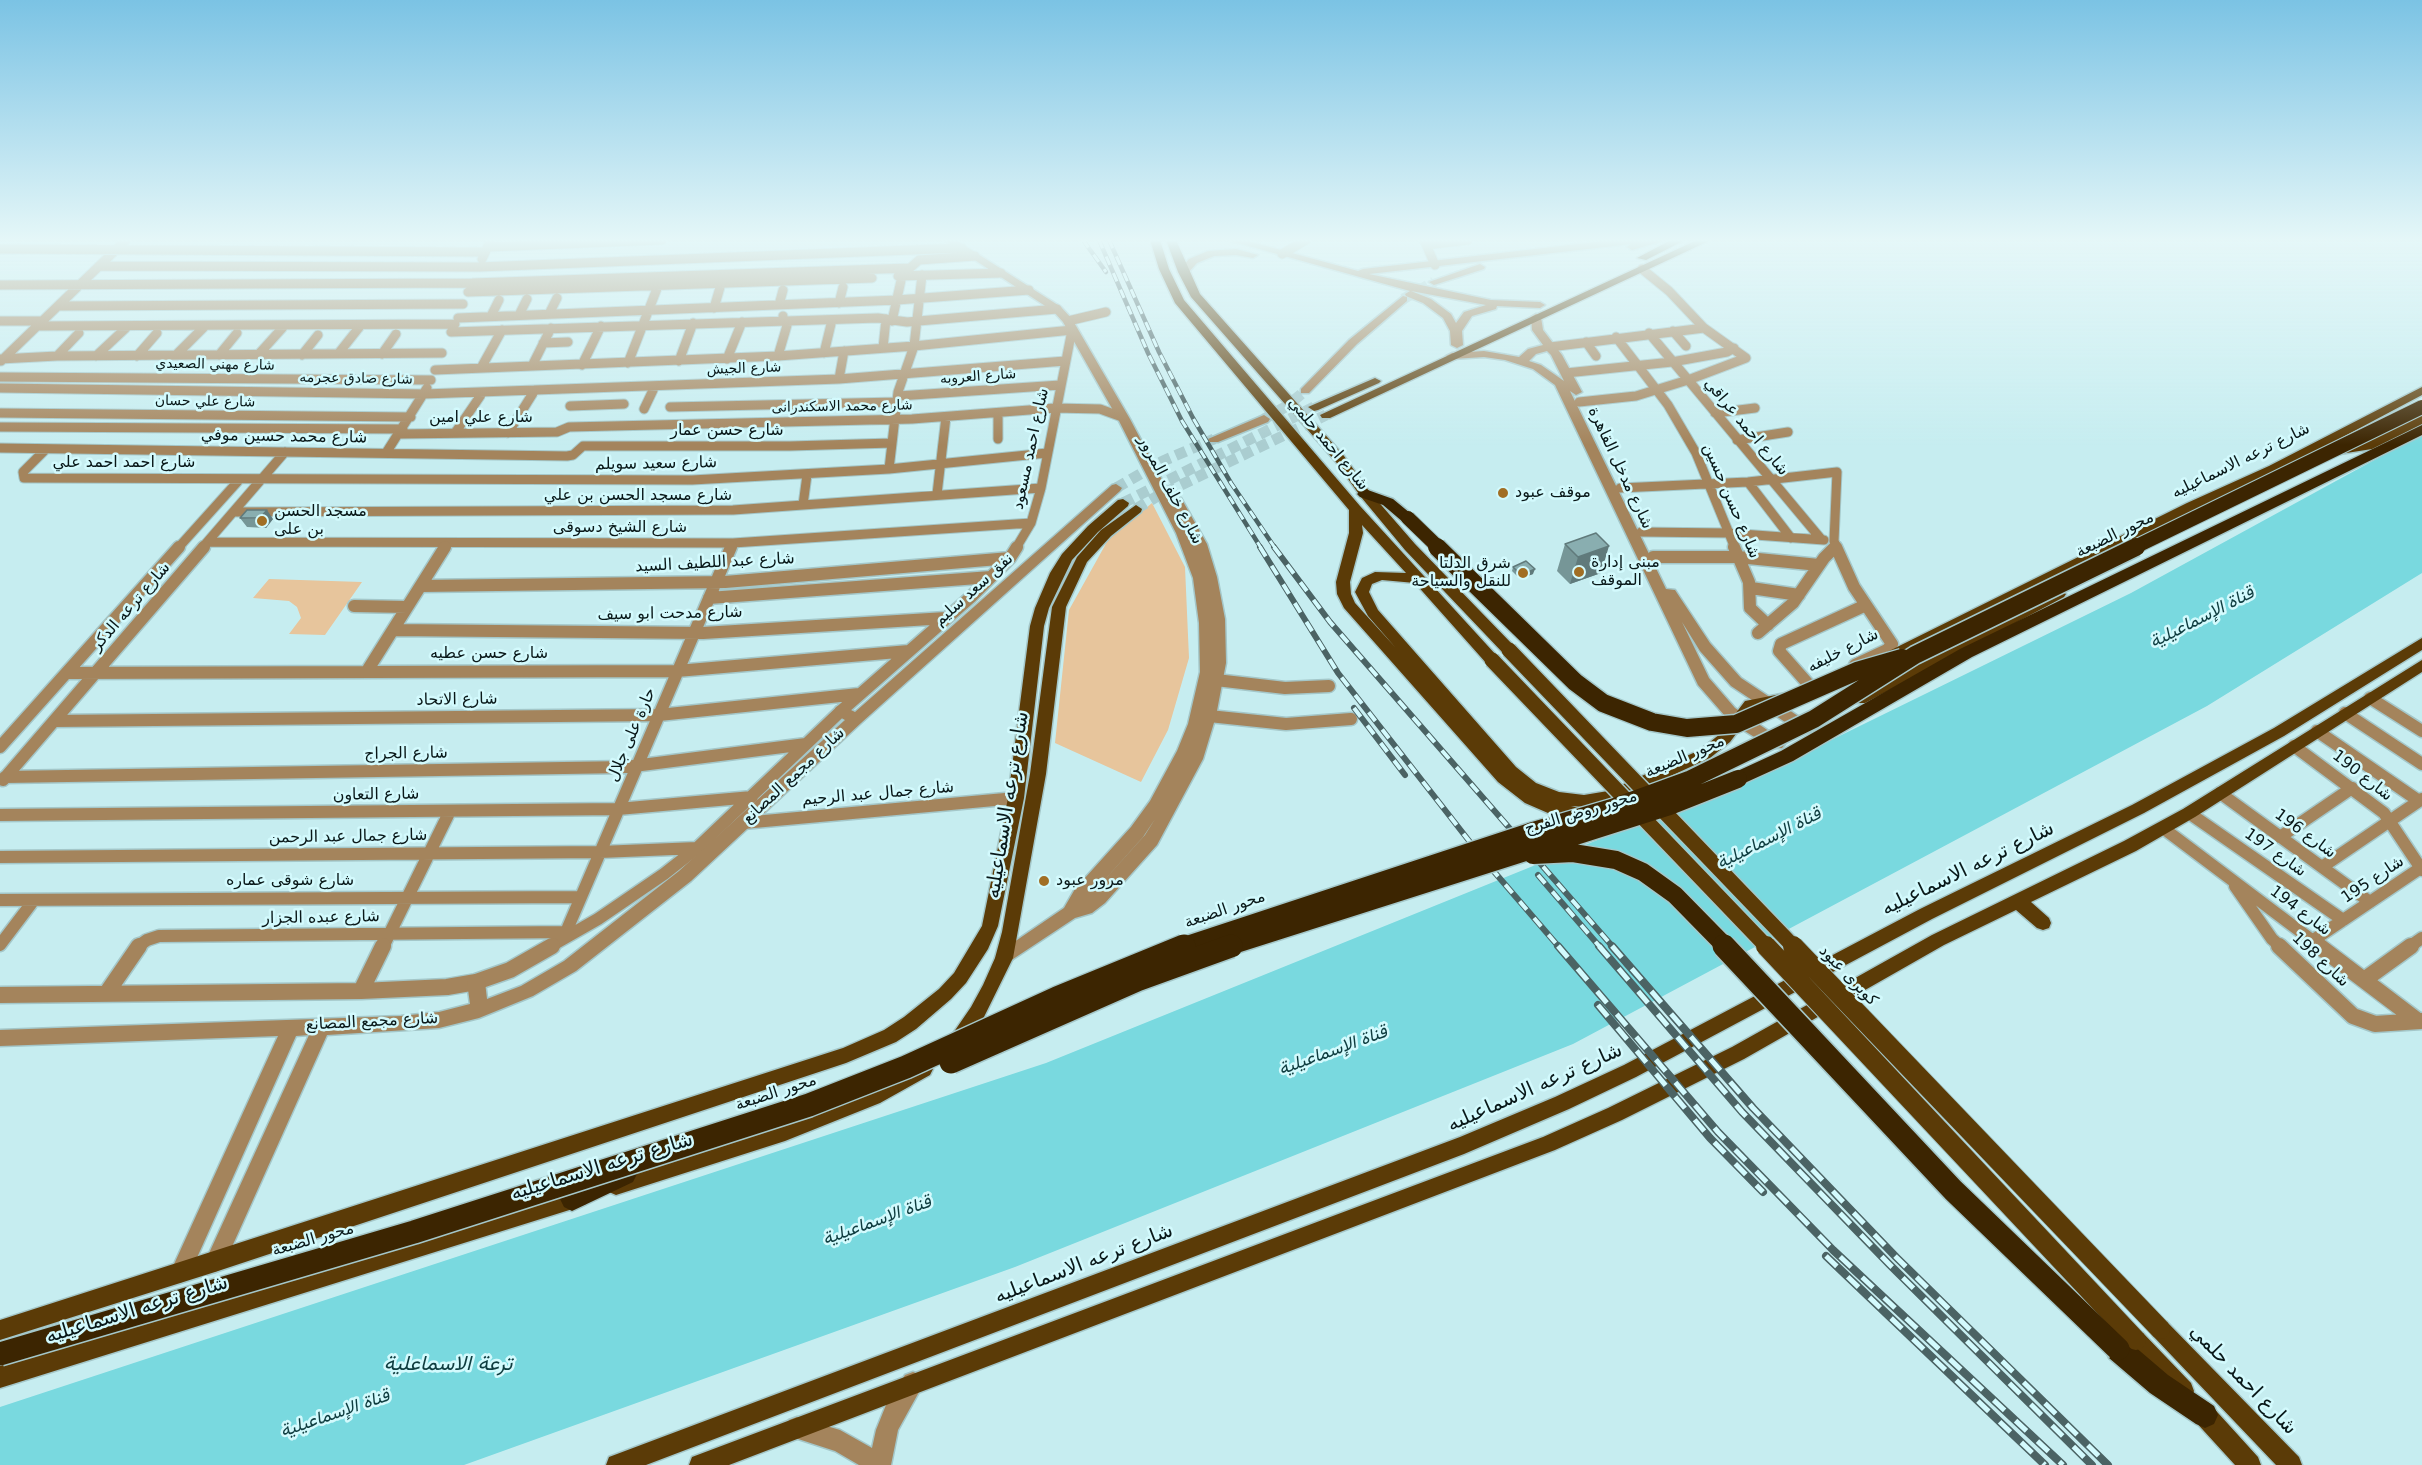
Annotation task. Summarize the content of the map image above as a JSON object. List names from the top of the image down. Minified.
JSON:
{"streets":{"highway":["محور الضبعة","محور روض الفرج"],"main road":["شارع احمد حلمي","شارع ترعه الاسماعيليه","كوبرى عبود"],"street":["شارع مهني الصعيدي","شارع الجيش","شارع العروبه","شارع صادق عجرمه","شارع علي حسان","شارع محمد الاسكندرانى","شارع علي امين","شارع احمد عراقي","شارع حسن عمار","شارع محمد حسين موفي","شارع احمد مسعود","شارع احمد احمد علي","شارع سعيد سويلم","شارع مدخل القاهرة","شارع خلف المرور","شارع مسجد الحسن بن علي","شارع حسن حسين","شارع الشيخ دسوقى","شارع عبد اللطيف السيد","نفق سعد سليم","شارع ترعه الدكر","شارع مدحت ابو سيف","شارع خليفه","شارع حسن عطيه","شارع الاتحاد","حارة على جلال","شارع الجراج","شارع مجمع المصانع","شارع 190","شارع جمال عبد الرحيم","شارع التعاون","شارع 196","شارع جمال عبد الرحمن","شارع 197","شارع 195","شارع شوقى عماره","شارع 194","شارع عبده الجزار","شارع 198"]},"crossings":[["شارع الجيش","شارع صادق عجرمه"],["شارع الجيش","شارع احمد مسعود"],["شارع العروبه","شارع احمد مسعود"],["شارع محمد الاسكندرانى","شارع علي امين"],["شارع محمد الاسكندرانى","شارع احمد مسعود"],["شارع محمد الاسكندرانى","شارع خلف المرور"],["شارع حسن عمار","شارع محمد حسين موفي"],["شارع محمد حسين موفي","شارع احمد احمد علي"],["شارع محمد حسين موفي","شارع ترعه الدكر"],["شارع احمد حلمي","شارع ترعه الاسماعيليه"],["شارع احمد حلمي","كوبرى عبود"],["شارع احمد مسعود","شارع سعيد سويلم"],["شارع احمد مسعود","شارع خلف المرور"],["شارع احمد مسعود","شارع مسجد الحسن بن علي"],["شارع احمد مسعود","شارع الشيخ دسوقى"],["شارع احمد مسعود","شارع عبد اللطيف السيد"],["شارع احمد مسعود","نفق سعد سليم"],["شارع احمد مسعود","شارع مدحت ابو سيف"],["شارع احمد مسعود","شارع حسن عطيه"],["شارع احمد مسعود","شارع الاتحاد"],["شارع احمد مسعود","شارع مجمع المصانع"],["شارع ترعه الاسماعيليه","شارع مدخل القاهرة"],["شارع ترعه الاسماعيليه","شارع خلف المرور"],["شارع ترعه الاسماعيليه","نفق سعد سليم"],["شارع ترعه الاسماعيليه","شارع خليفه"],["شارع ترعه الاسماعيليه","شارع جمال عبد الرحيم"],["شارع ترعه الاسماعيليه","محور روض الفرج"],["شارع احمد احمد علي","شارع سعيد سويلم"],["شارع احمد احمد علي","شارع ترعه الدكر"],["شارع سعيد سويلم","شارع ترعه الدكر"],["شارع مدخل القاهرة","شارع خليفه"],["شارع مسجد الحسن بن علي","شارع ترعه الدكر"],["شارع الشيخ دسوقى","شارع ترعه الدكر"],["شارع الشيخ دسوقى","حارة على جلال"],["شارع عبد اللطيف السيد","حارة على جلال"],["نفق سعد سليم","شارع مجمع المصانع"],["شارع ترعه الدكر","شارع حسن عطيه"],["شارع ترعه الدكر","شارع الاتحاد"],["شارع ترعه الدكر","شارع الجراج"],["شارع مدحت ابو سيف","حارة على جلال"],["شارع حسن عطيه","حارة على جلال"],["شارع الاتحاد","حارة على جلال"],["حارة على جلال","شارع الجراج"],["حارة على جلال","شارع مجمع المصانع"],["حارة على جلال","شارع التعاون"],["حارة على جلال","شارع جمال عبد الرحمن"],["حارة على جلال","شارع شوقى عماره"],["حارة على جلال","شارع عبده الجزار"],["شارع الجراج","شارع مجمع المصانع"],["شارع مجمع المصانع","شارع جمال عبد الرحيم"],["شارع مجمع المصانع","شارع التعاون"],["شارع مجمع المصانع","شارع جمال عبد الرحمن"],["شارع مجمع المصانع","شارع عبده الجزار"],["شارع 190","شارع 195"],["شارع 196","شارع 195"],["شارع 197","شارع 195"],["شارع 195","شارع 194"],["شارع 194","شارع 198"]],"water":["قناة الإسماعيلية","ترعة الاسماعلية"],"places":["موقف عبود","مسجد الحسن بن على","مبنى إدارة الموقف","شرق الدلتا للنقل والسياحة","مرور عبود"]}
